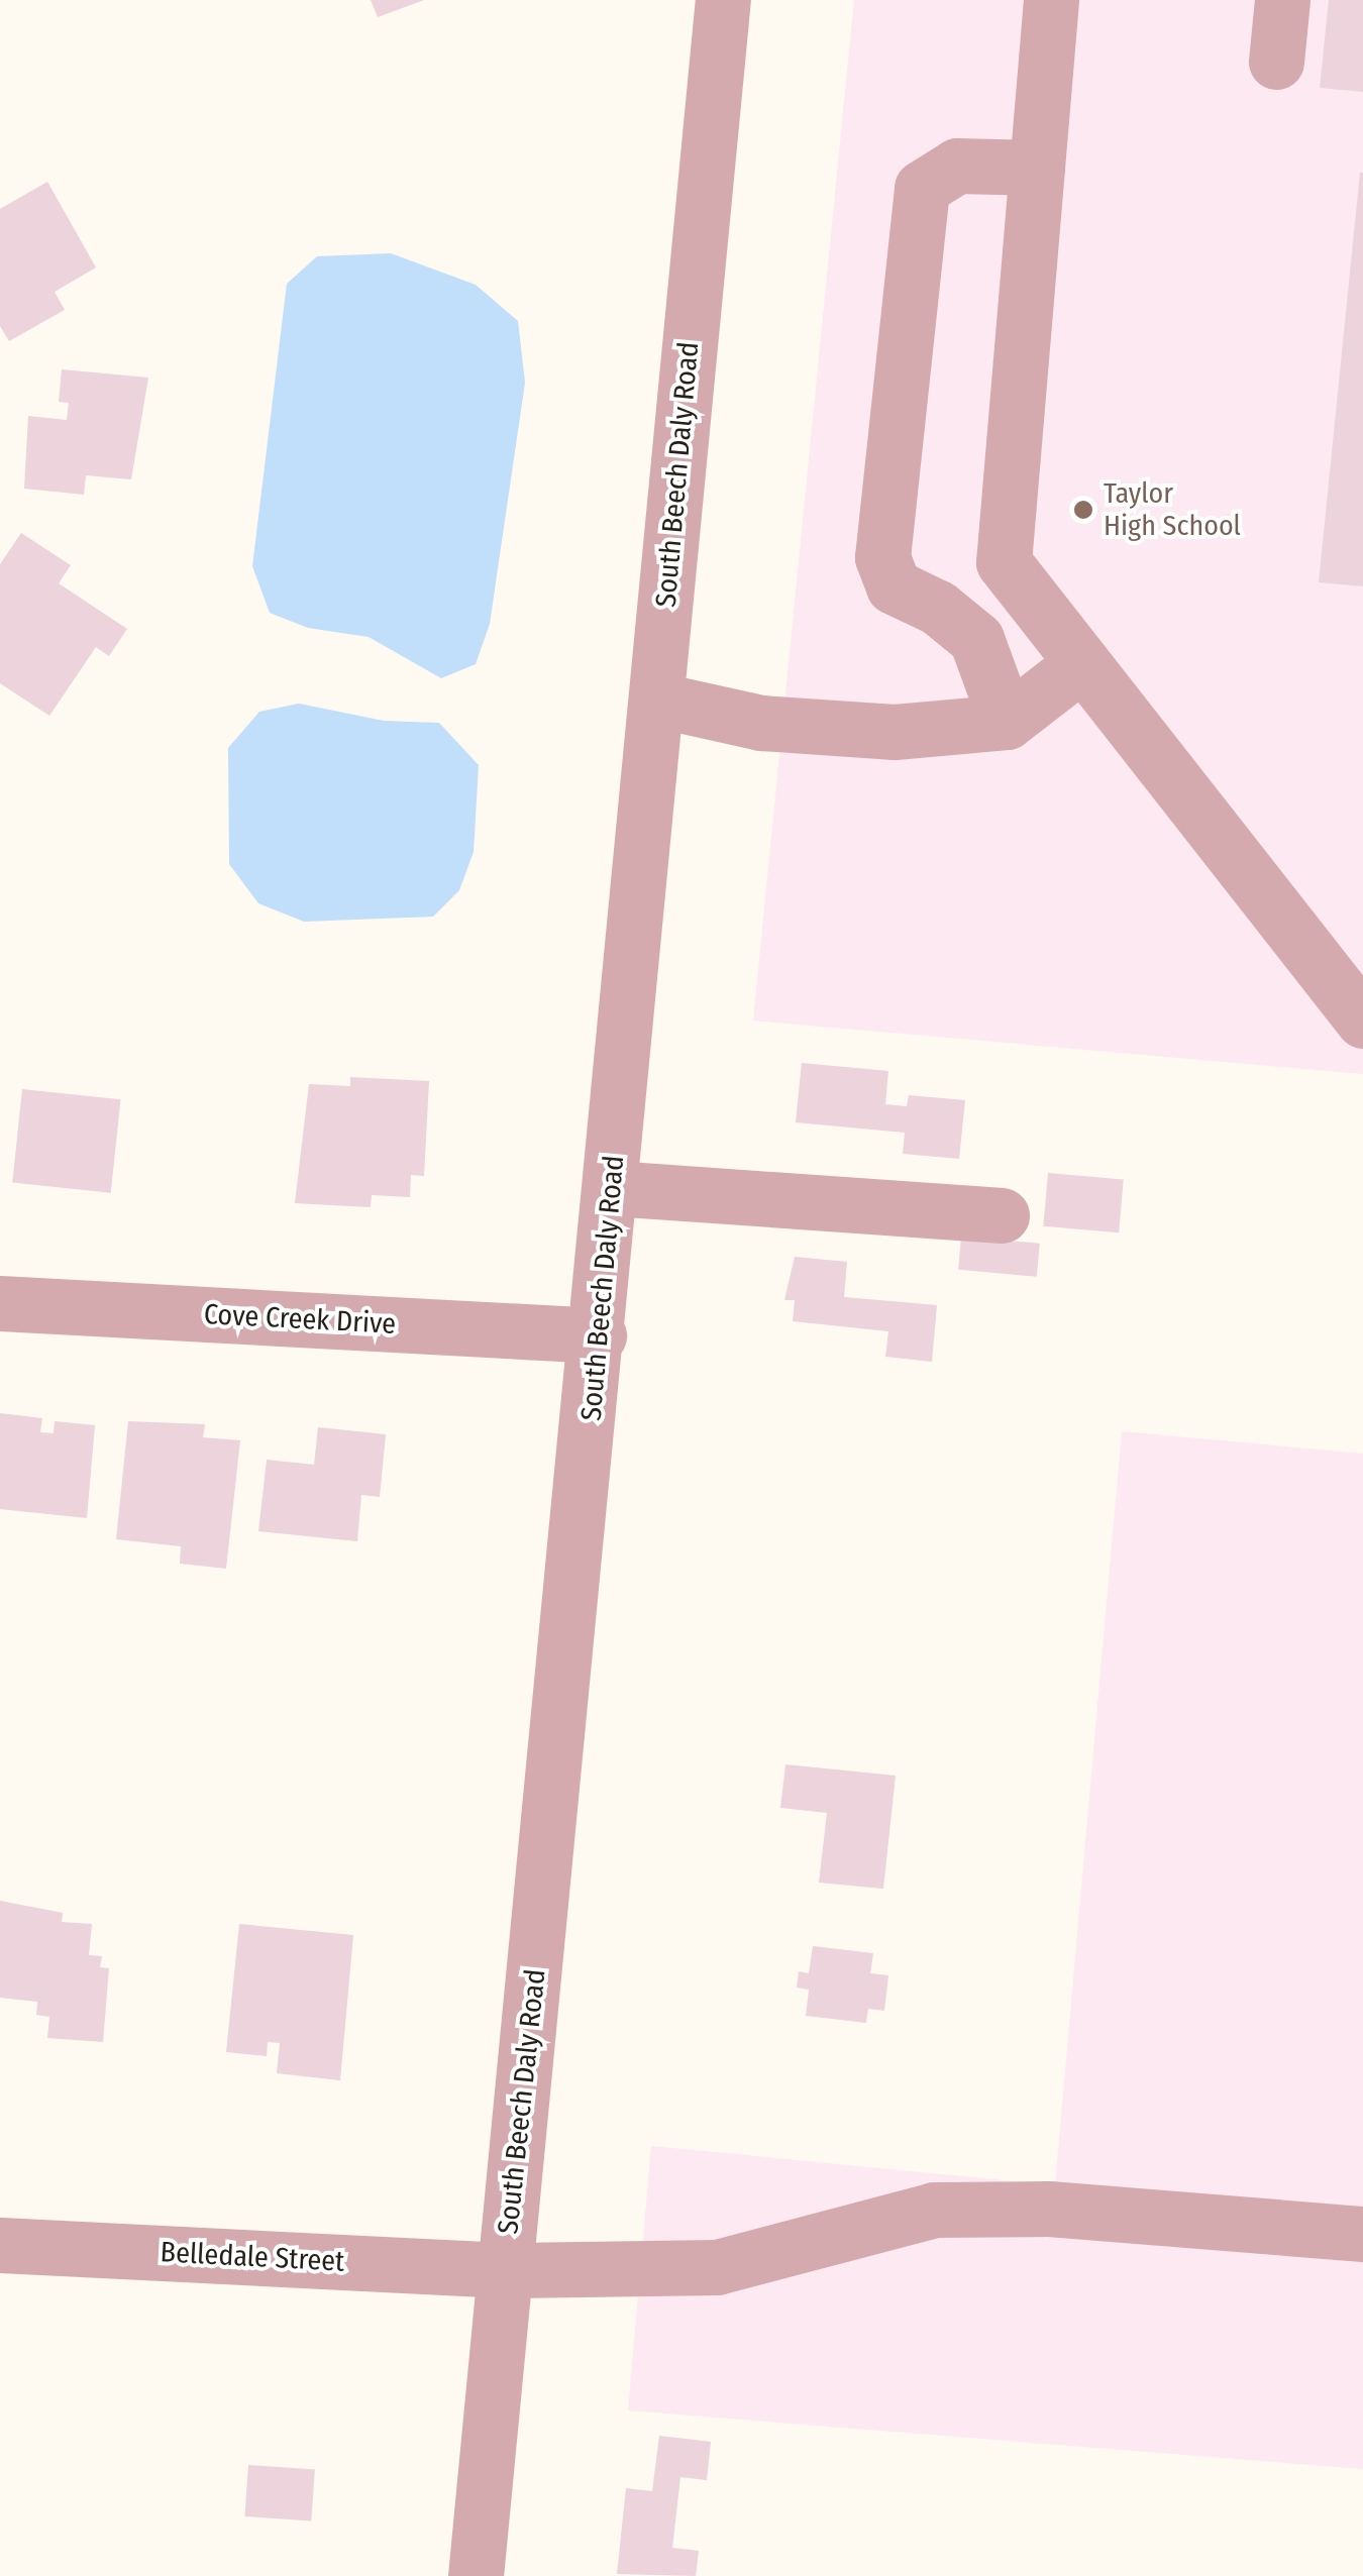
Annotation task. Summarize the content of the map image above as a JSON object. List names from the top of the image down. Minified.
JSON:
{"streets":{"street":["South Beech Daly Road","Cove Creek Drive","Belledale Street"]},"crossings":[["South Beech Daly Road","Cove Creek Drive"],["South Beech Daly Road","Belledale Street"]],"places":["Taylor High School"]}
